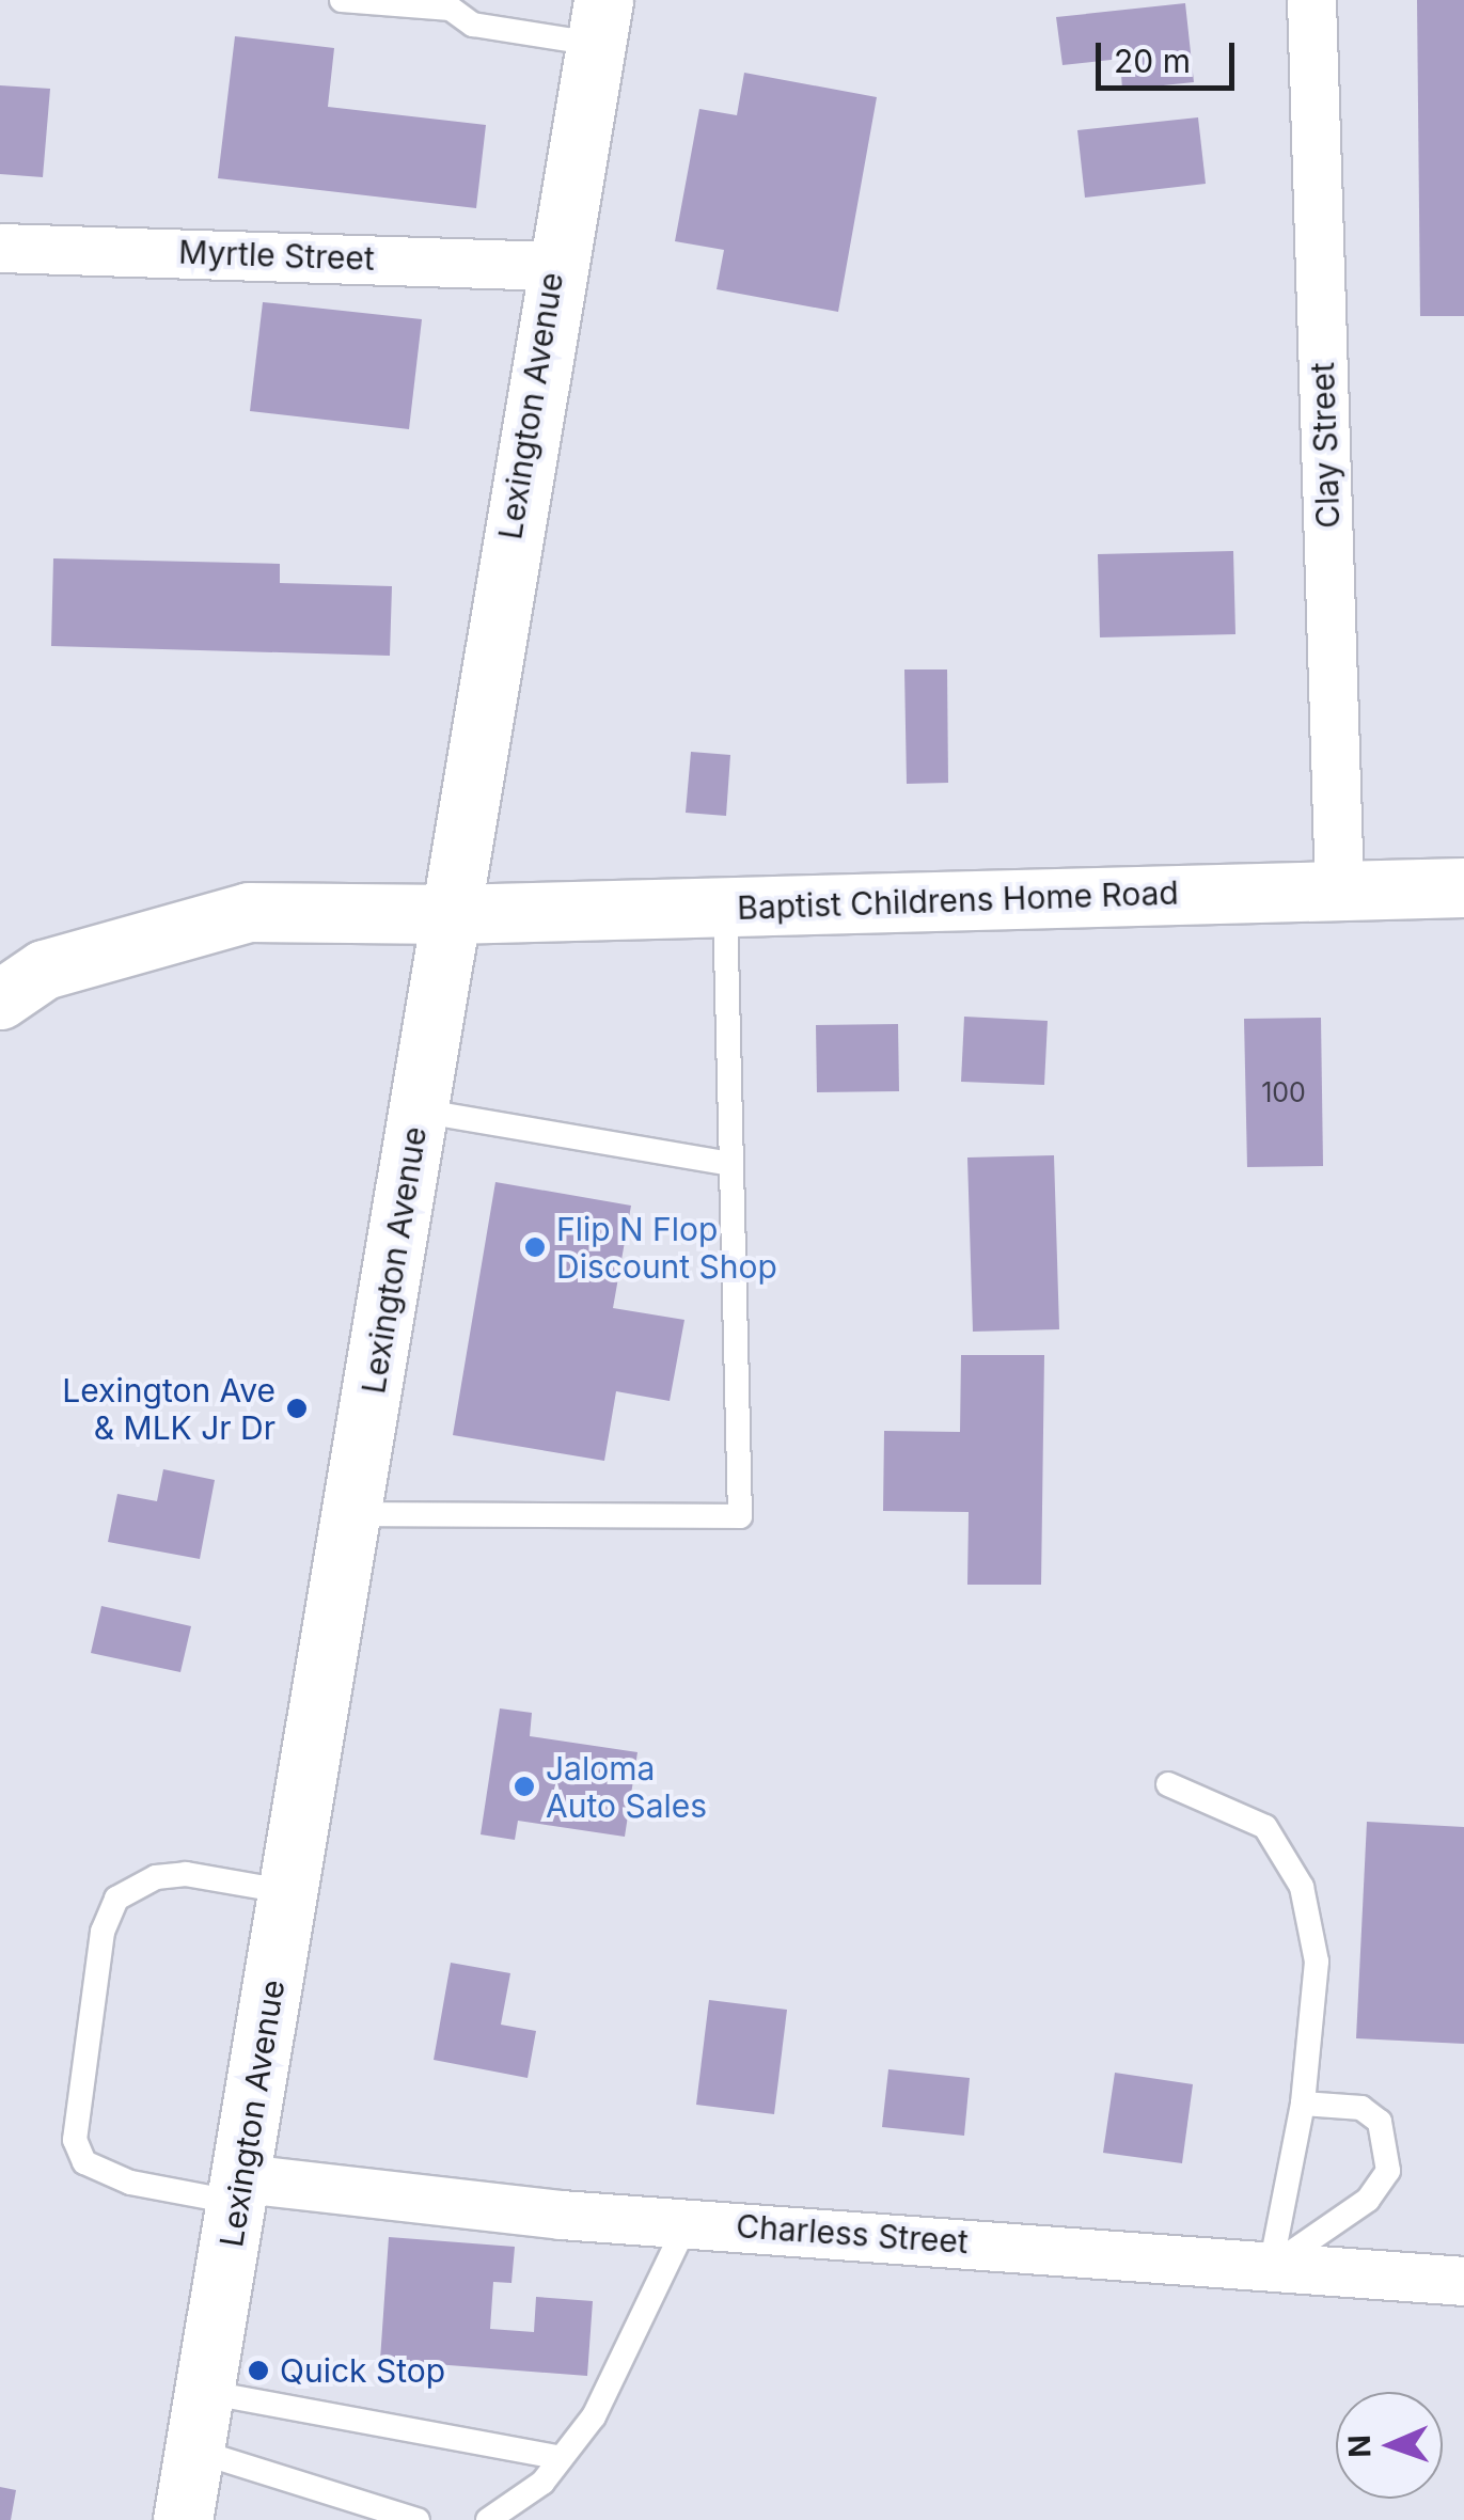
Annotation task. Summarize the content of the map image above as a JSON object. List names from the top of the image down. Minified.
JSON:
{"streets":{"main road":["Lexington Avenue","Baptist Childrens Home Road"],"street":["Myrtle Street","Clay Street","Charless Street"]},"crossings":[["Myrtle Street","Lexington Avenue"],["Lexington Avenue","Baptist Childrens Home Road"],["Lexington Avenue","Charless Street"],["Clay Street","Baptist Childrens Home Road"]],"places":["Flip N Flop Discount Shop","Lexington Ave & MLK Jr Dr","Jaloma Auto Sales","Quick Stop"],"house_numbers":["100"],"scale_bar":"20 m","north":"left"}
